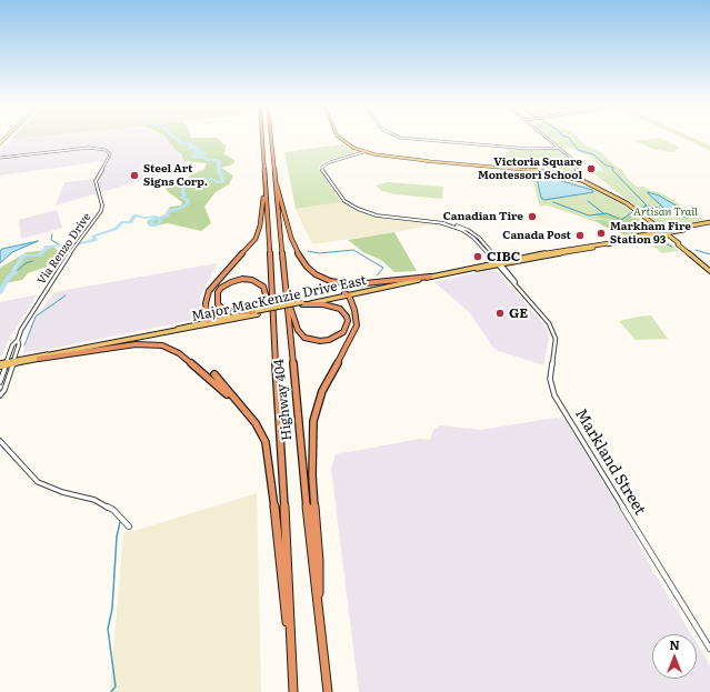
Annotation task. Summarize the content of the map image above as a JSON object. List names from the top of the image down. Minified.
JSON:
{"streets":{"highway":["Highway 404"],"main road":["Major MacKenzie Drive East"],"street":["Via Renzo Drive","Markland Street"]},"crossings":[["Via Renzo Drive","Major MacKenzie Drive East"],["Major MacKenzie Drive East","Markland Street"]],"parks":["Artisan Trail"],"places":["Victoria Square Montessori School","Steel Art Signs Corp.","Canadian Tire","Markham Fire Station 93","Canada Post","CIBC","GE"],"north":"top"}
